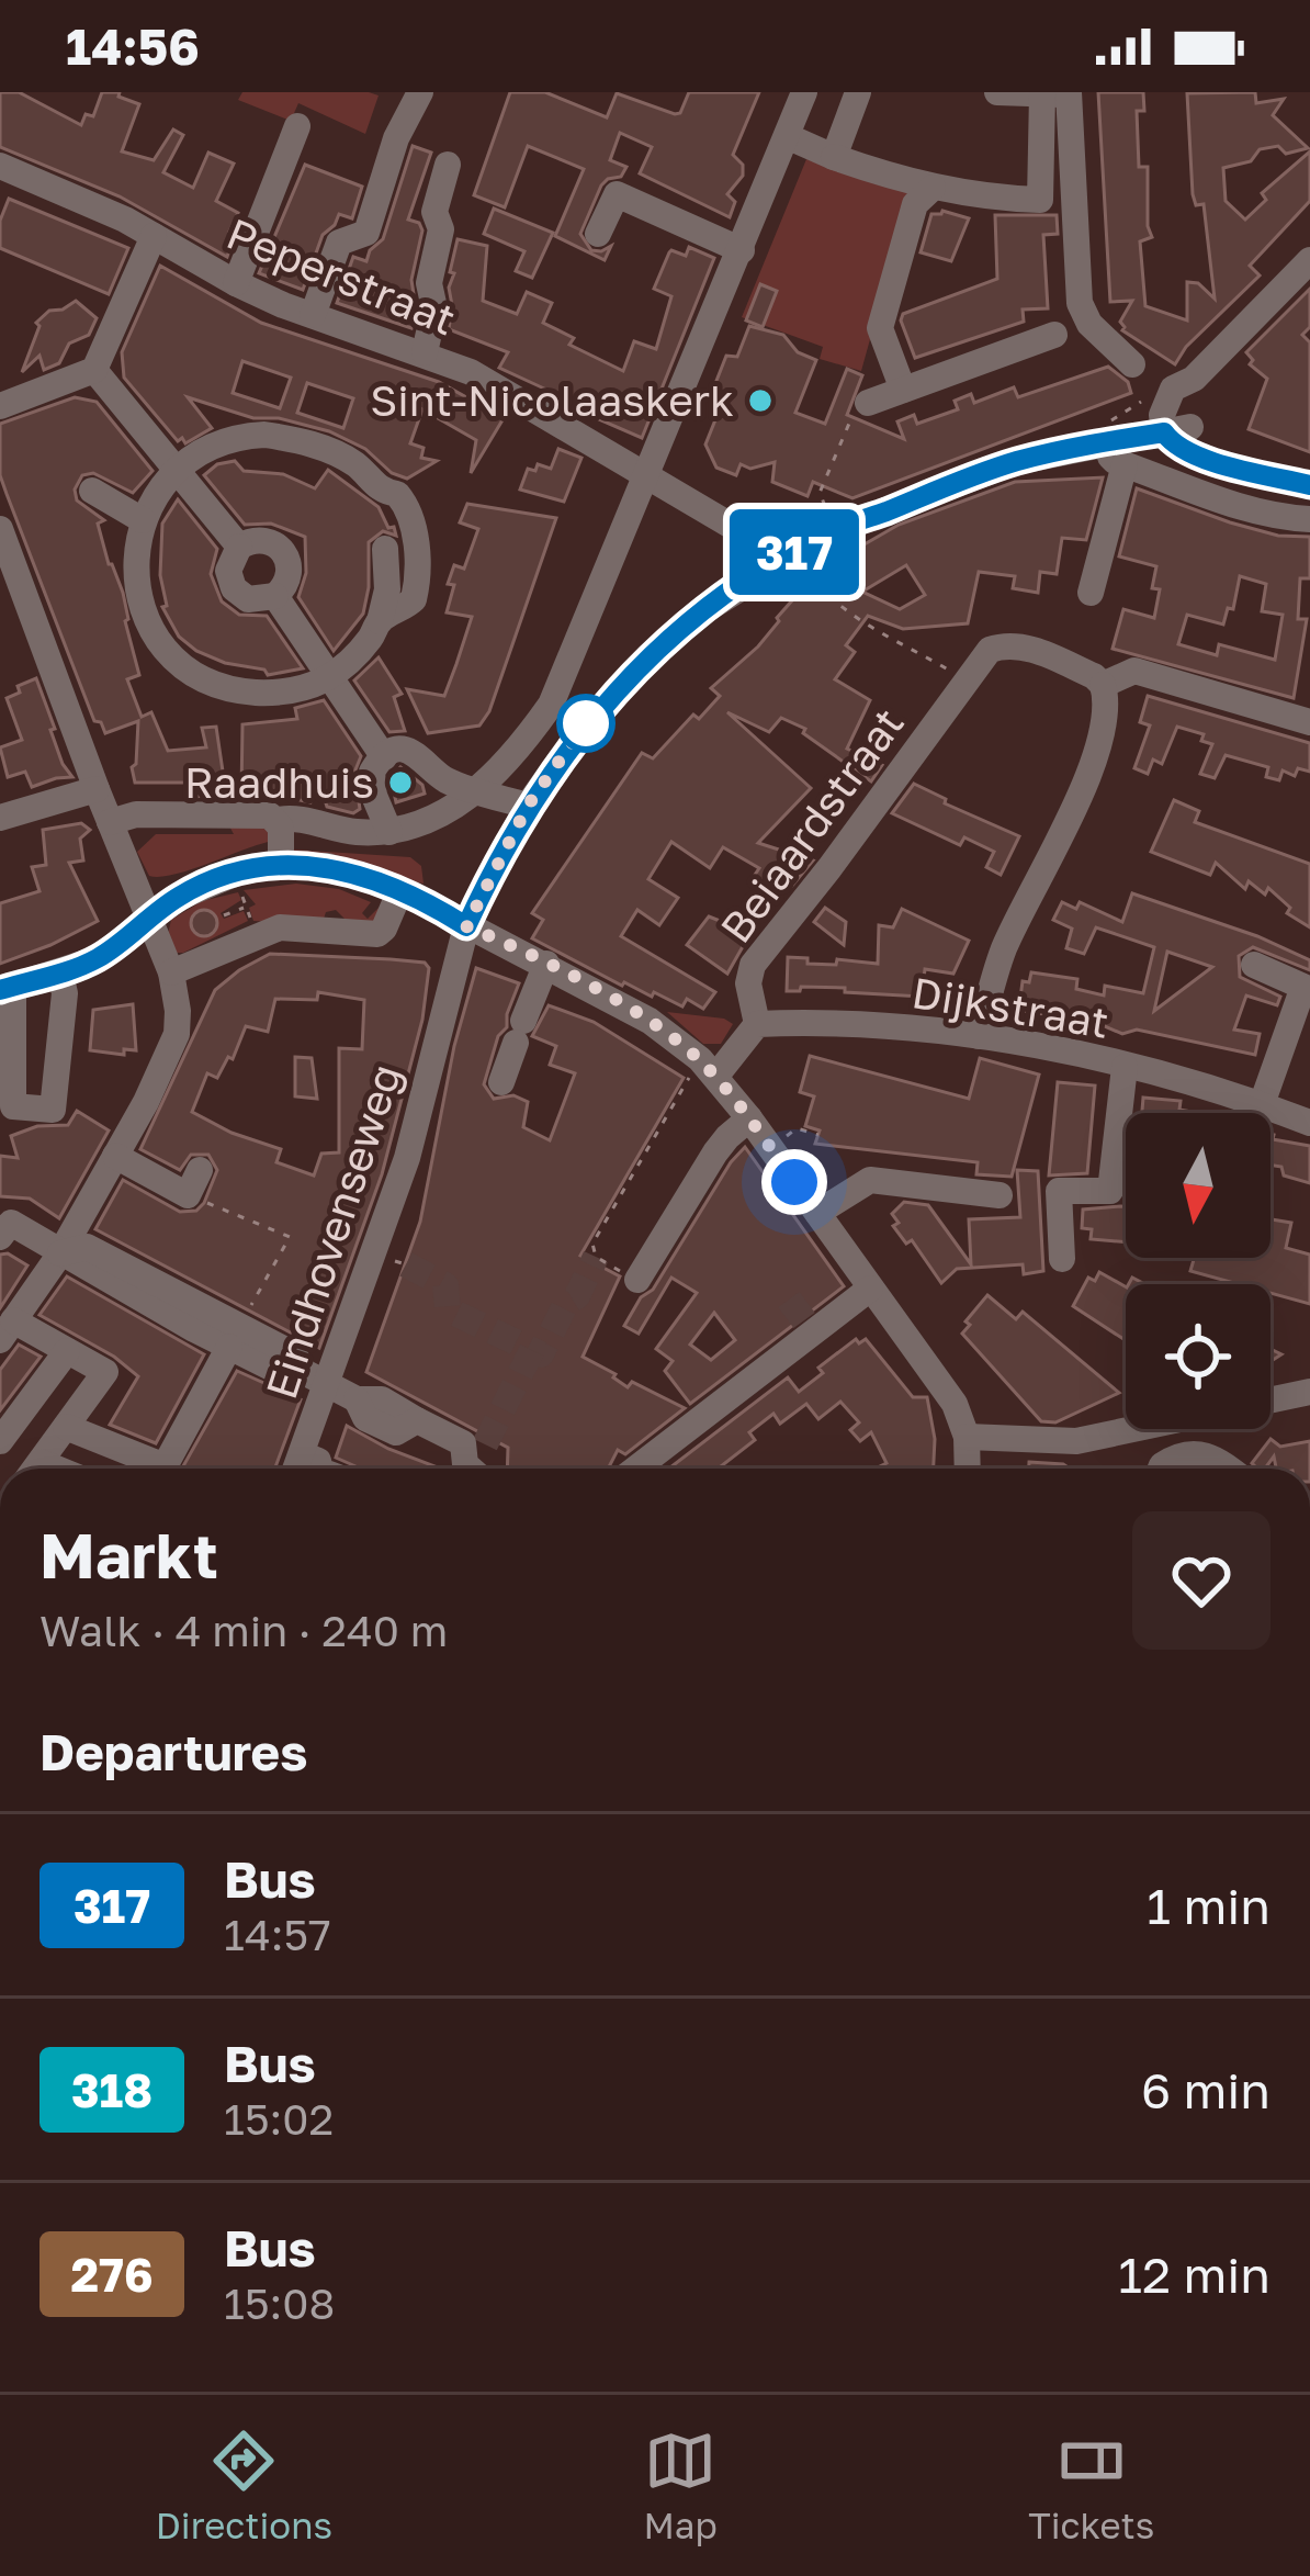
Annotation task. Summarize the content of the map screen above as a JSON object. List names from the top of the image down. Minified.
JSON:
{"streets":{"street":["Peperstraat","Beiaardstraat","Dijkstraat","Eindhovenseweg"]},"crossings":[["Peperstraat","Eindhovenseweg"],["Beiaardstraat","Dijkstraat"]],"places":["Sint-Nicolaaskerk","Raadhuis"],"lines":["bus line 317"],"north":"bottom","page":{"status":"14:56","on_map":"317","heading":[["Markt","Walk · 4 min · 240 m"],"Departures"],"list":[{"mark":"317","name":"Bus","note":"14:57","value":"1 min"},{"mark":"318","name":"Bus","note":"15:02","value":"6 min"},{"mark":"276","name":"Bus","note":"15:08","value":"12 min"}],"tabs":["Directions","Map","Tickets"]}}
